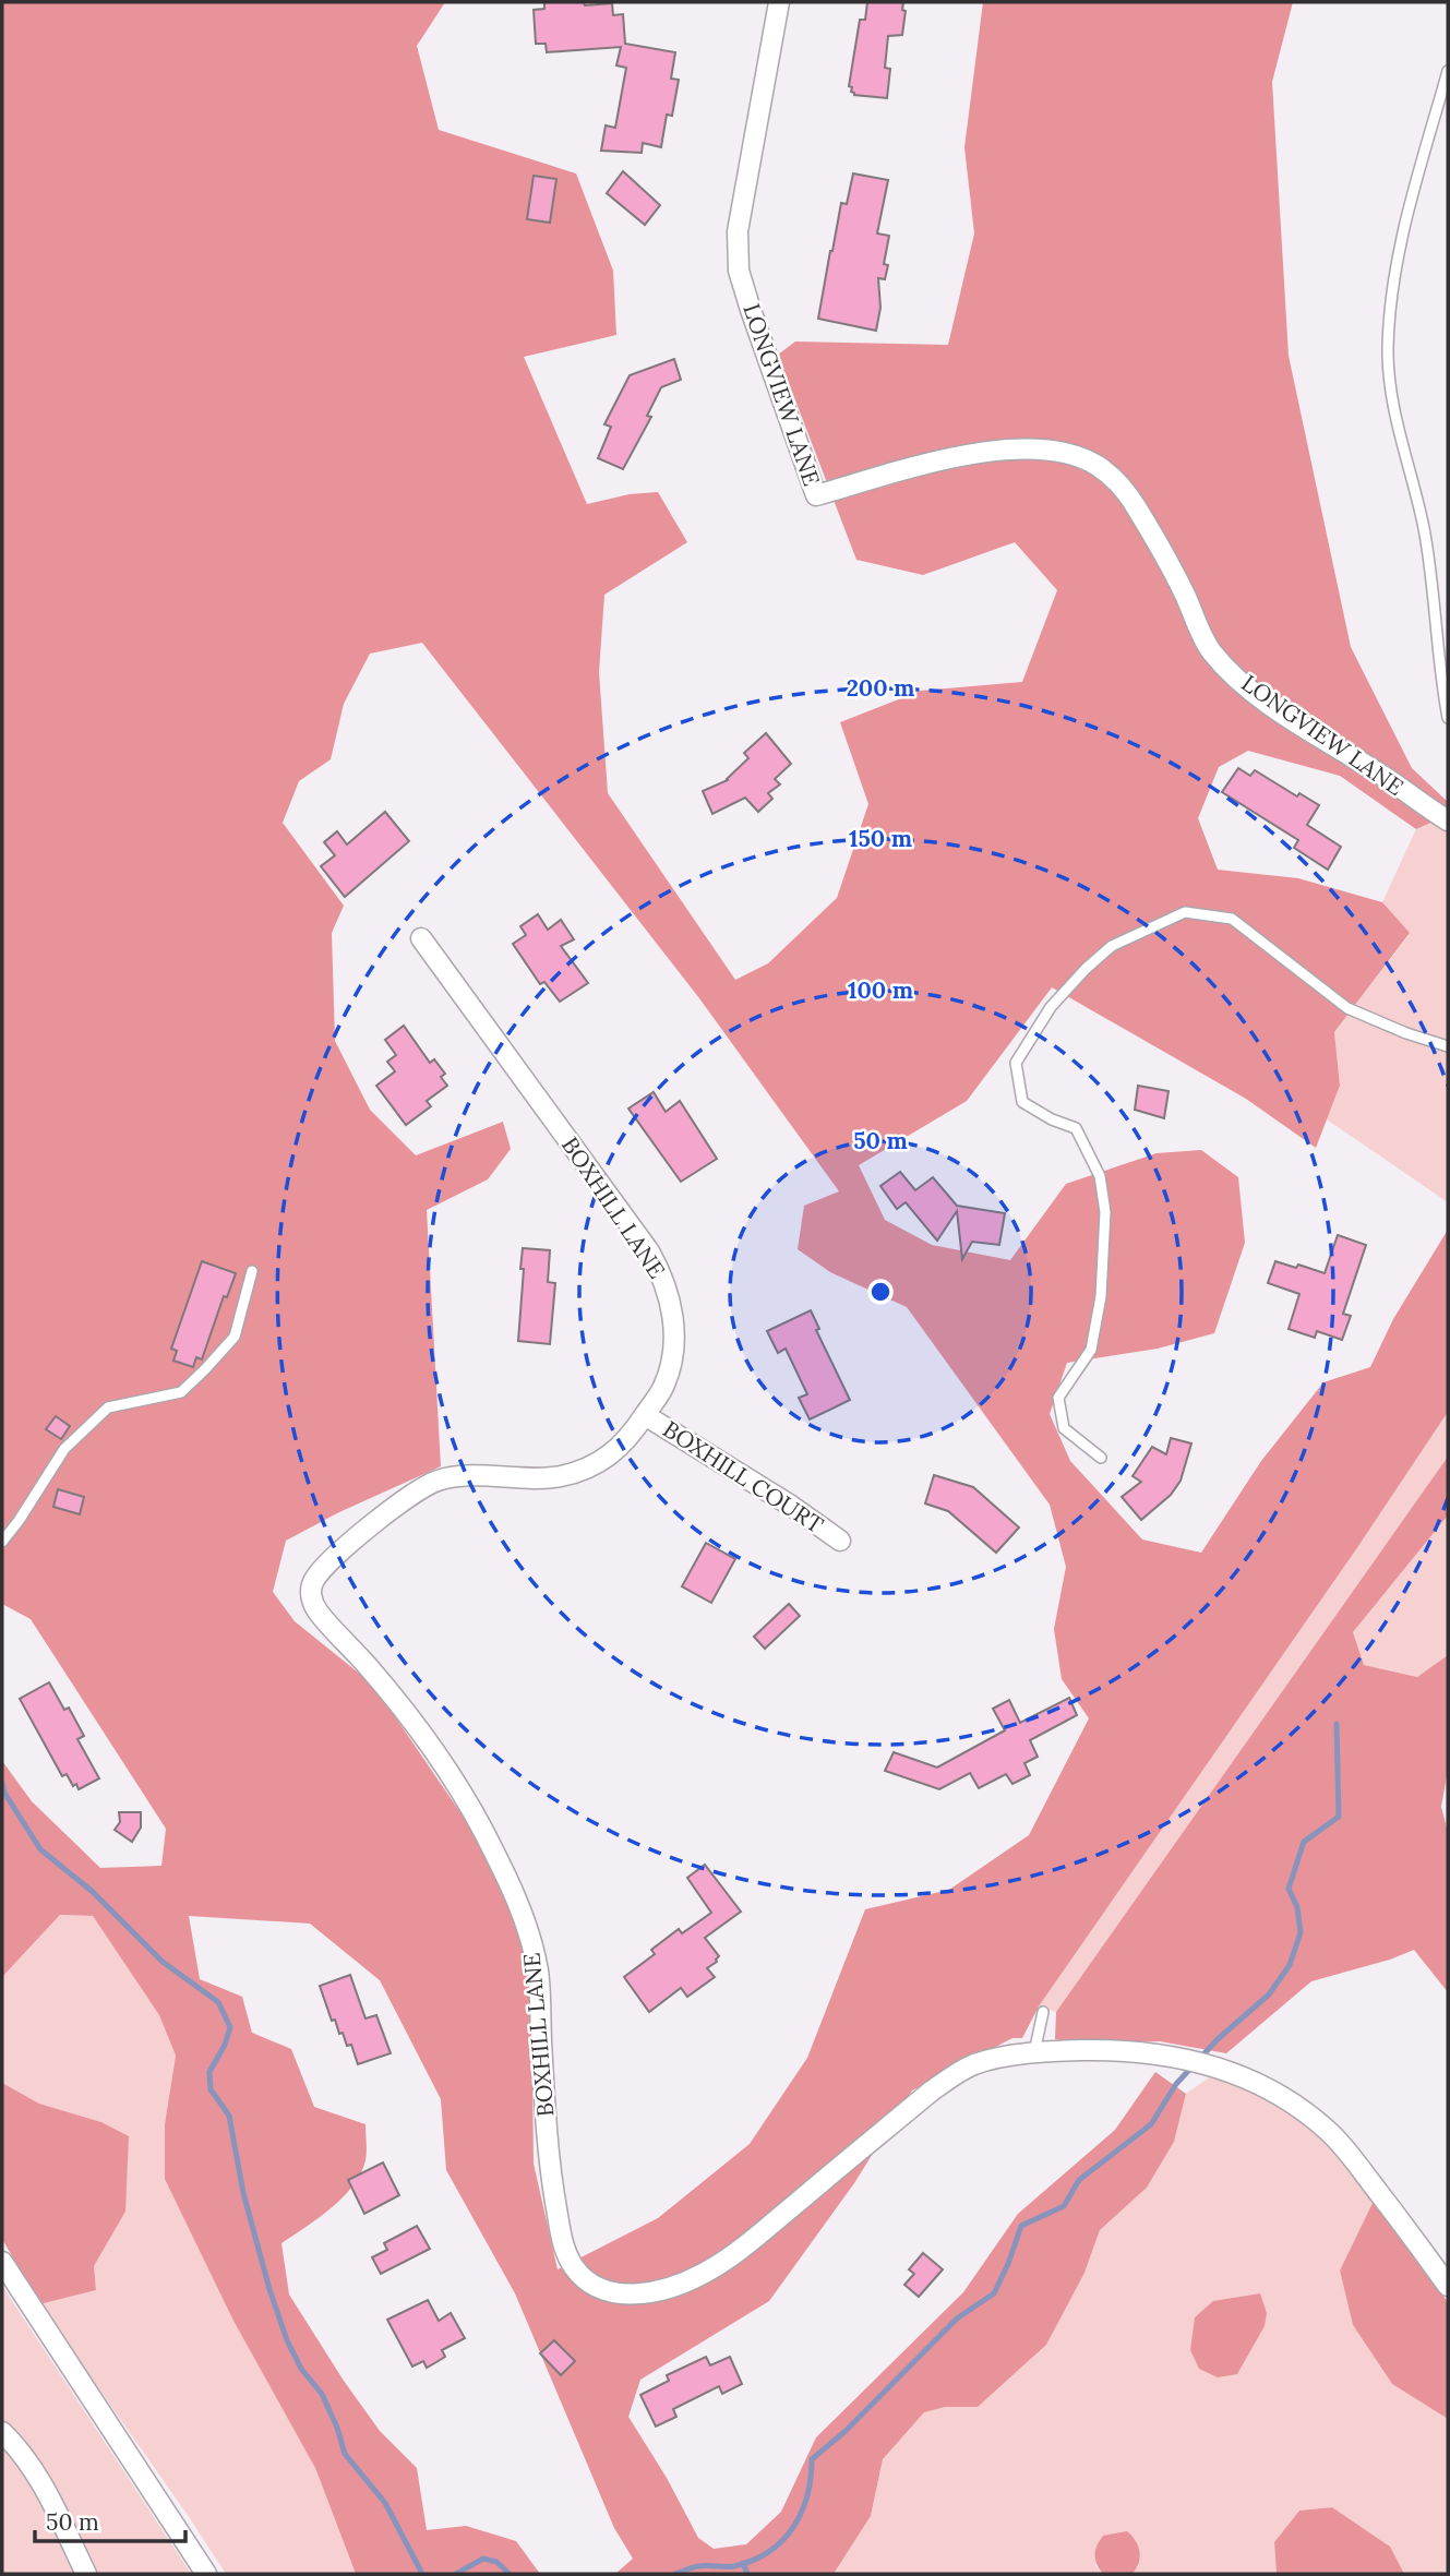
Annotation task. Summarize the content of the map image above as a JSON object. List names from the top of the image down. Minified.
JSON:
{"streets":{"street":["LONGVIEW LANE","BOXHILL LANE","BOXHILL COURT"]},"crossings":[["BOXHILL LANE","BOXHILL COURT"]],"scale_bar":"50 m","rings":["200 m","150 m","100 m","50 m"]}
